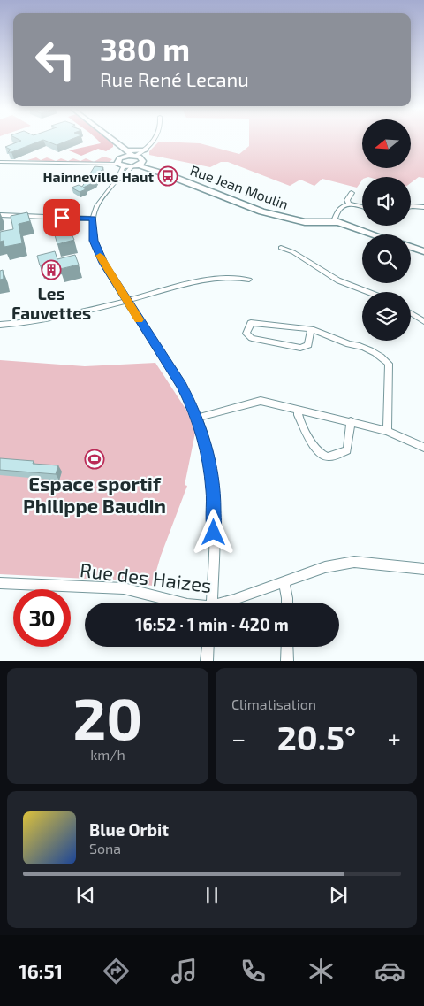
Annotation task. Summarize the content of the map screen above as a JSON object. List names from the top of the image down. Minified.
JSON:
{"streets":{"street":["Rue Jean Moulin","Rue des Haizes"]},"places":{"bus stop":["Hainneville Haut"],"building":["Les Fauvettes"],"sports":["Espace sportif Philippe Baudin"]},"north":"left","page":{"turn":["380 m","Rue René Lecanu"],"limit":"30","trip":"16:52 · 1 min · 420 m","tile":[["20","km/h"],"Climatisation"],"heat":["−","20.5°","+"],"song":["Blue Orbit","Sona"],"tabs":"16:51"}}
